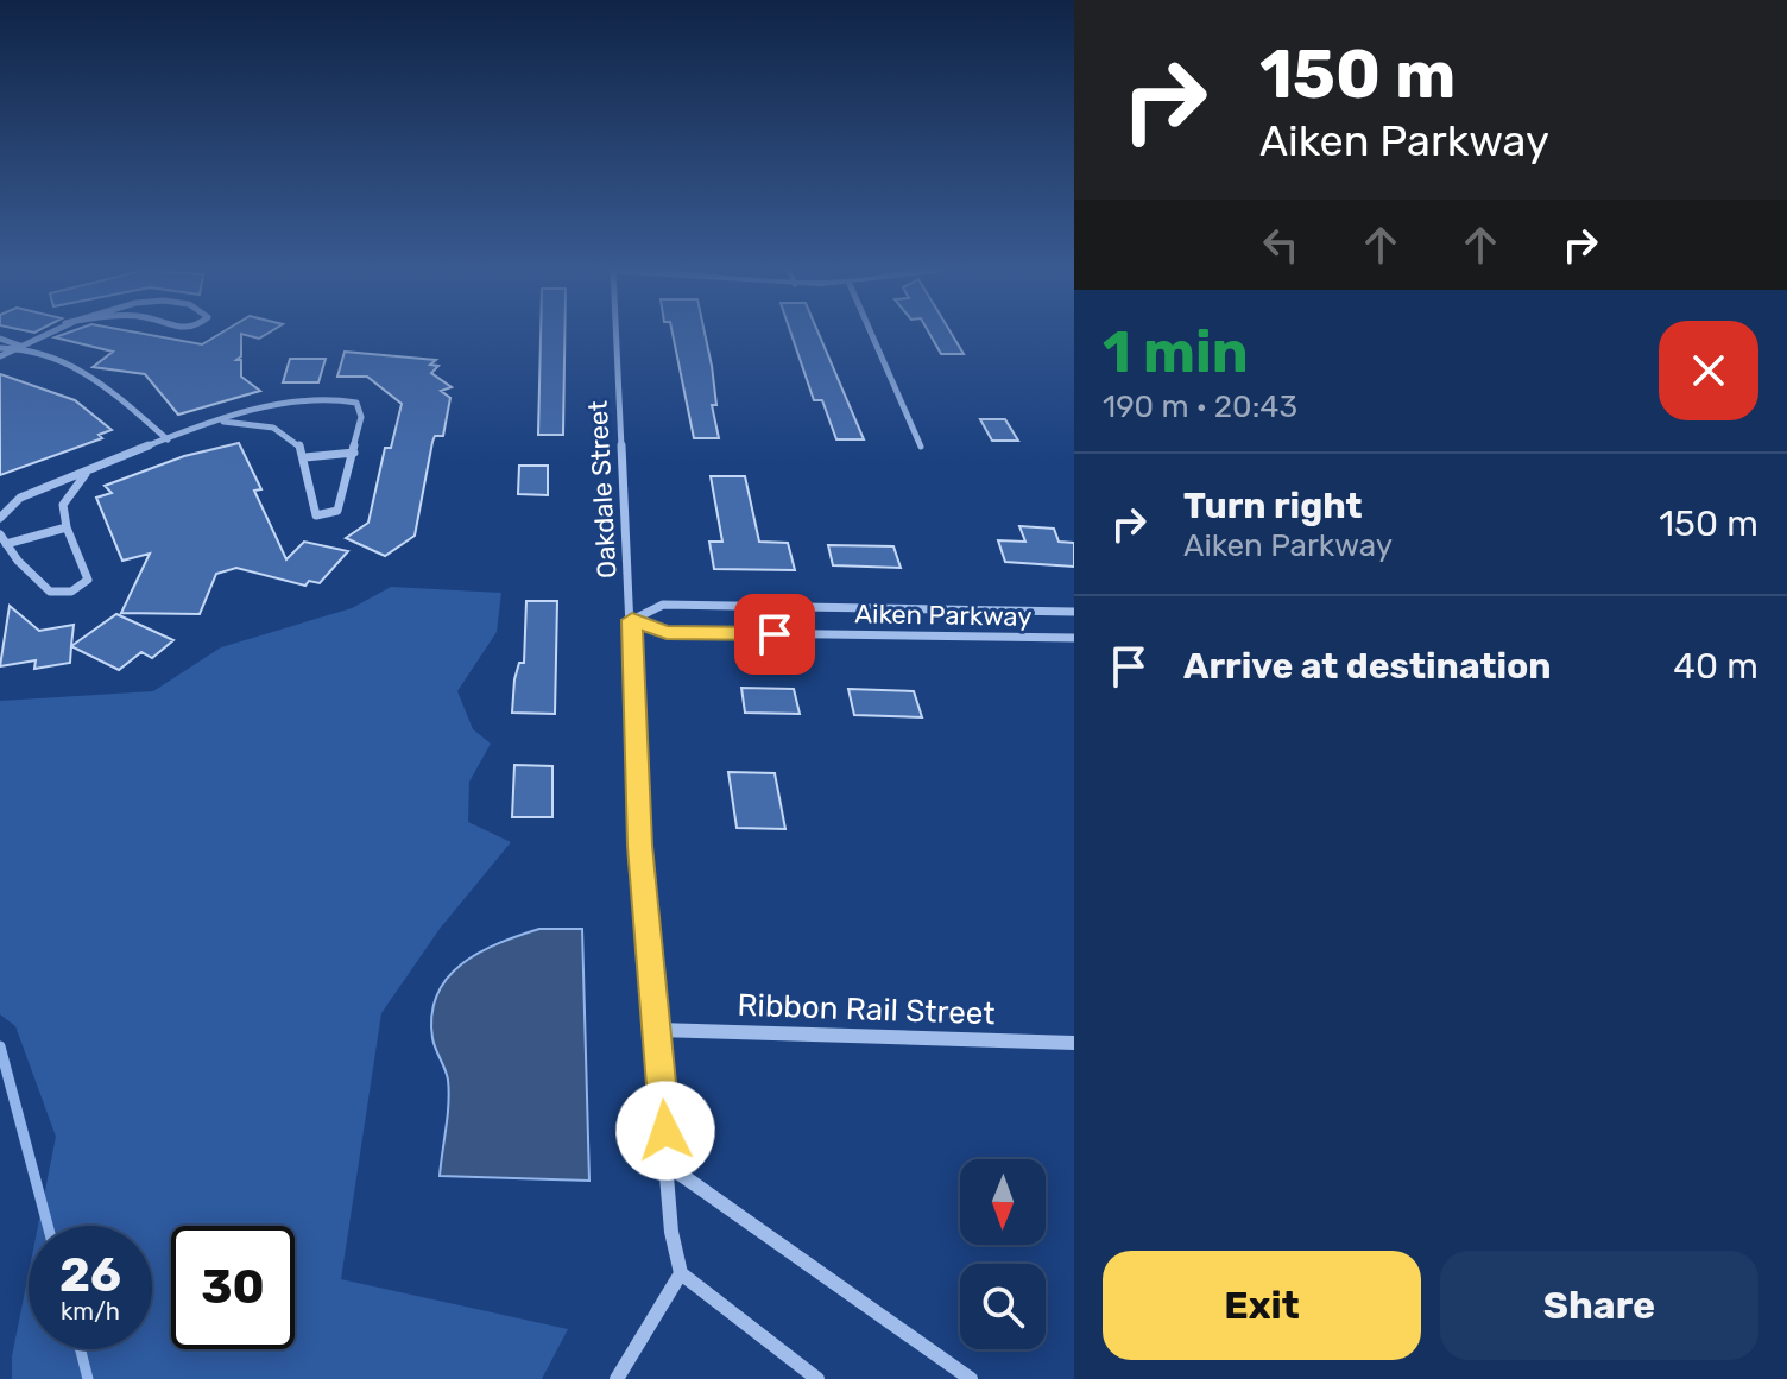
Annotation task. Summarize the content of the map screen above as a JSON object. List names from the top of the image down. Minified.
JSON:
{"streets":{"street":["Oakdale Street","Aiken Parkway","Ribbon Rail Street"]},"crossings":[["Oakdale Street","Aiken Parkway"],["Oakdale Street","Ribbon Rail Street"]],"north":"bottom","page":{"turn":["150 m","Aiken Parkway"],"heading":["1 min","190 m · 20:43"],"list":[{"name":"Turn right","note":"Aiken Parkway","value":"150 m"},{"name":"Arrive at destination","value":"40 m"}],"speed":"26 km/h","limit":"30","buttons":["Exit","Share"]}}
